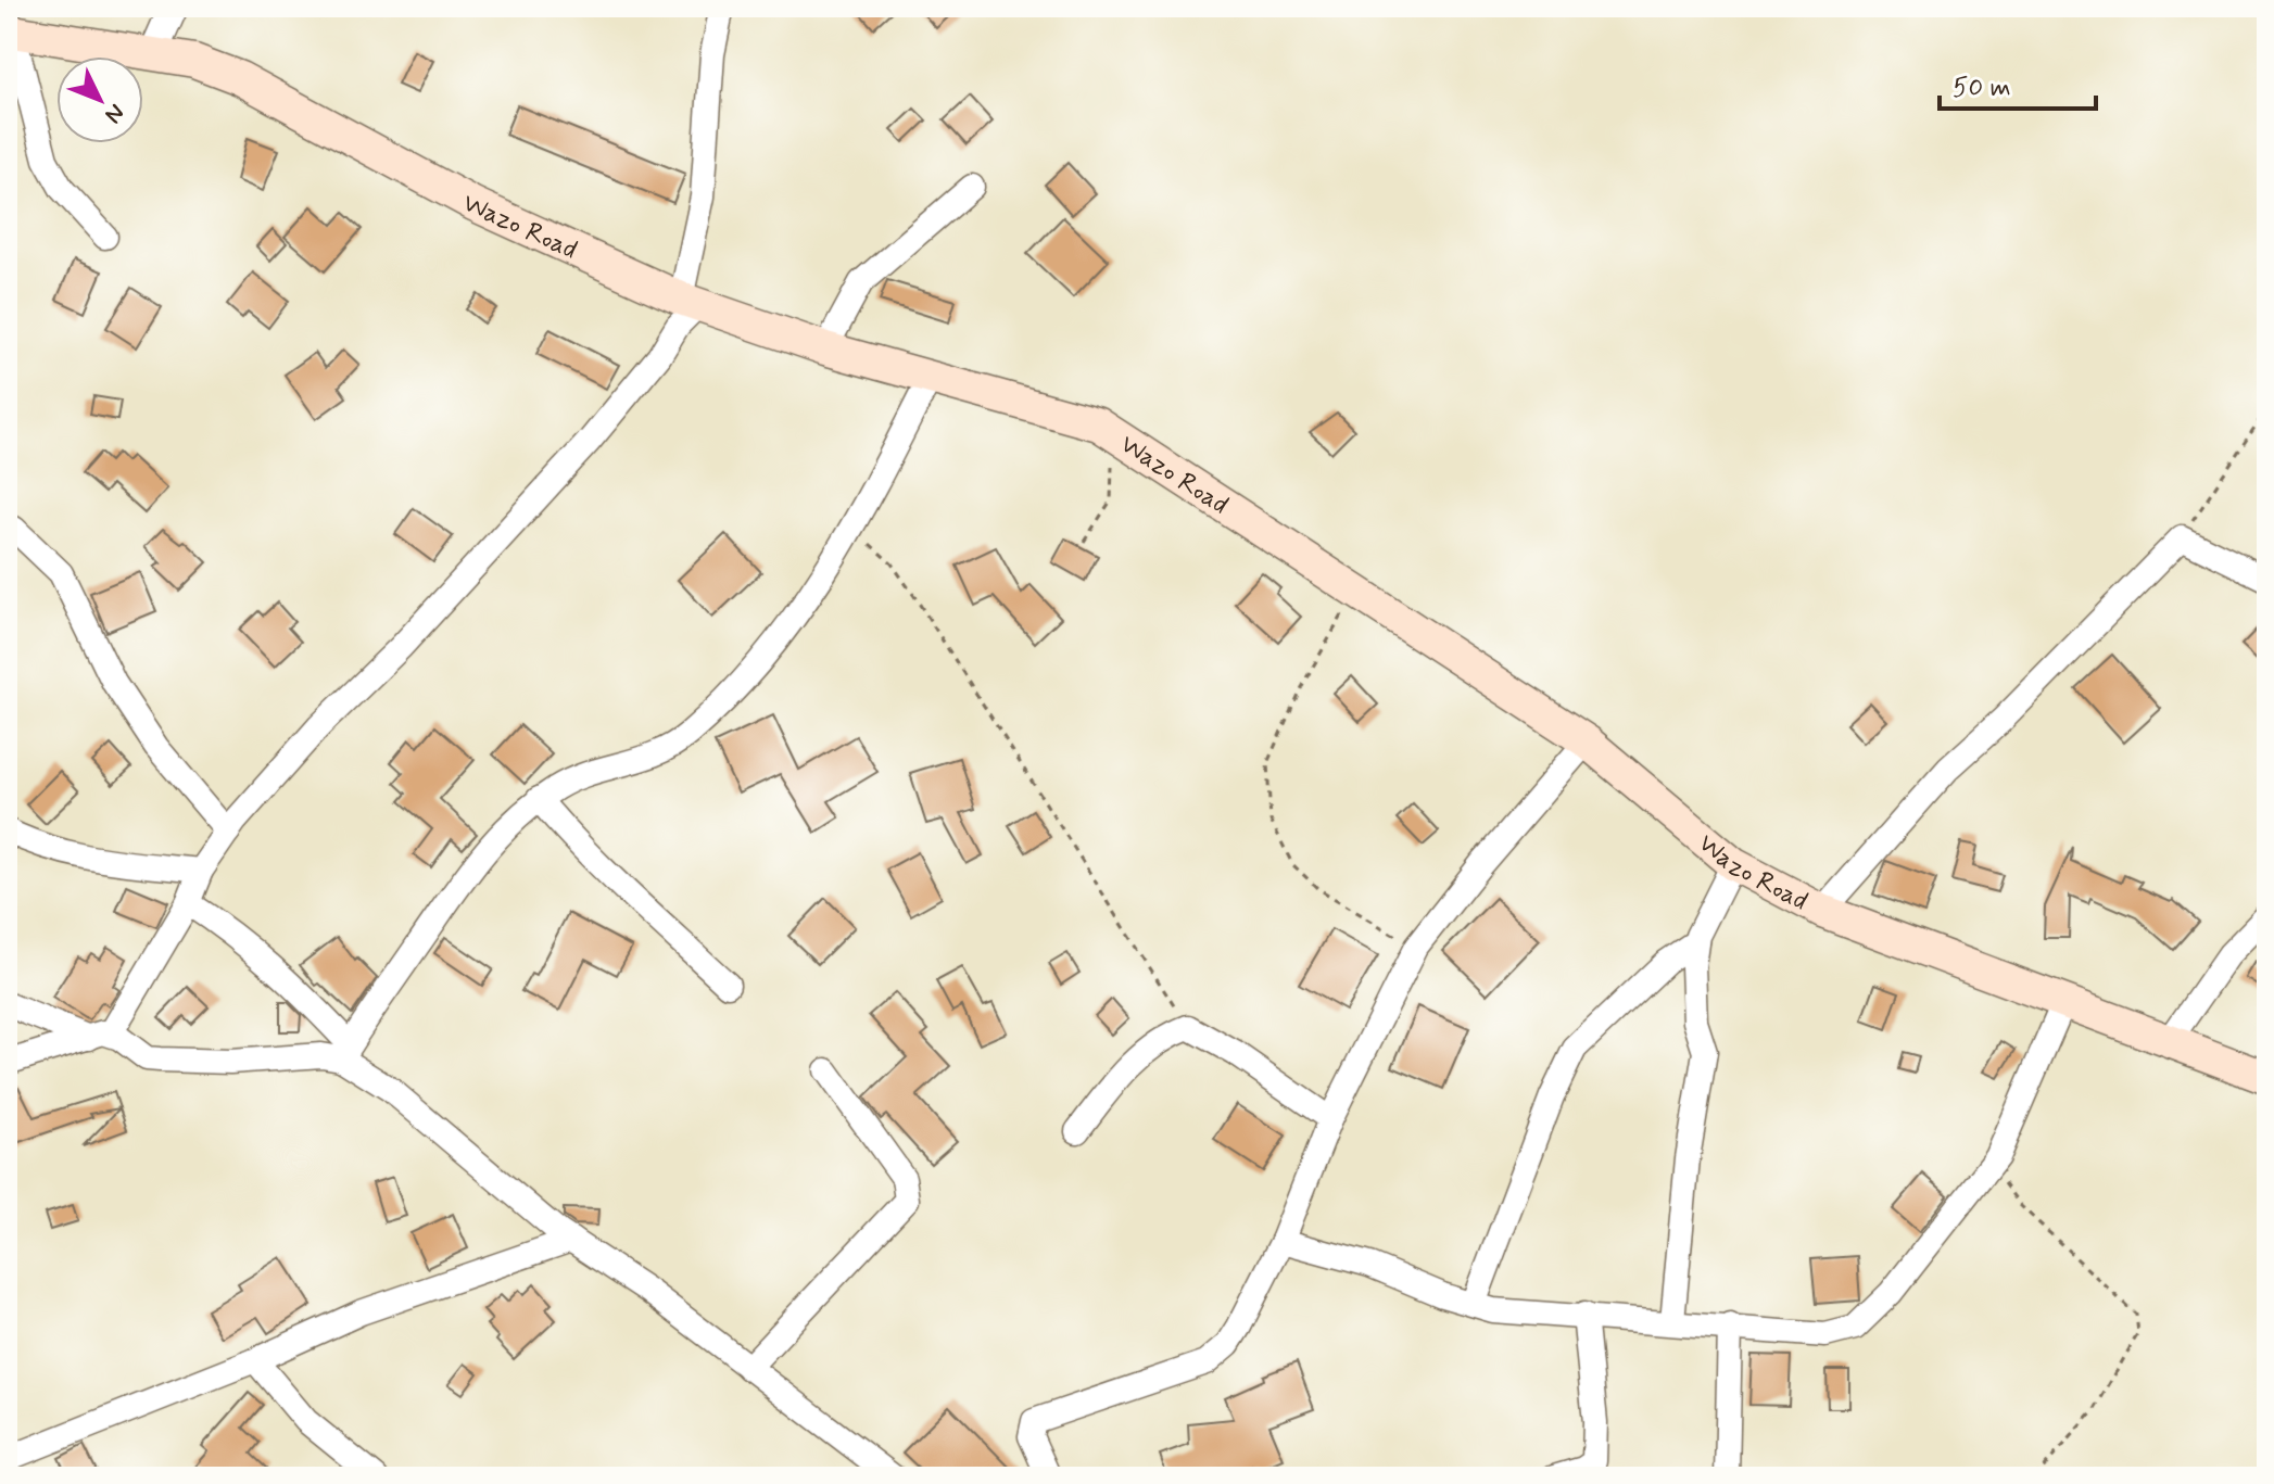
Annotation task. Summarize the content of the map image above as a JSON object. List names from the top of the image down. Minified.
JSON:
{"streets":{"main road":["Wazo Road"]},"scale_bar":"50 m","north":"bottom right"}
